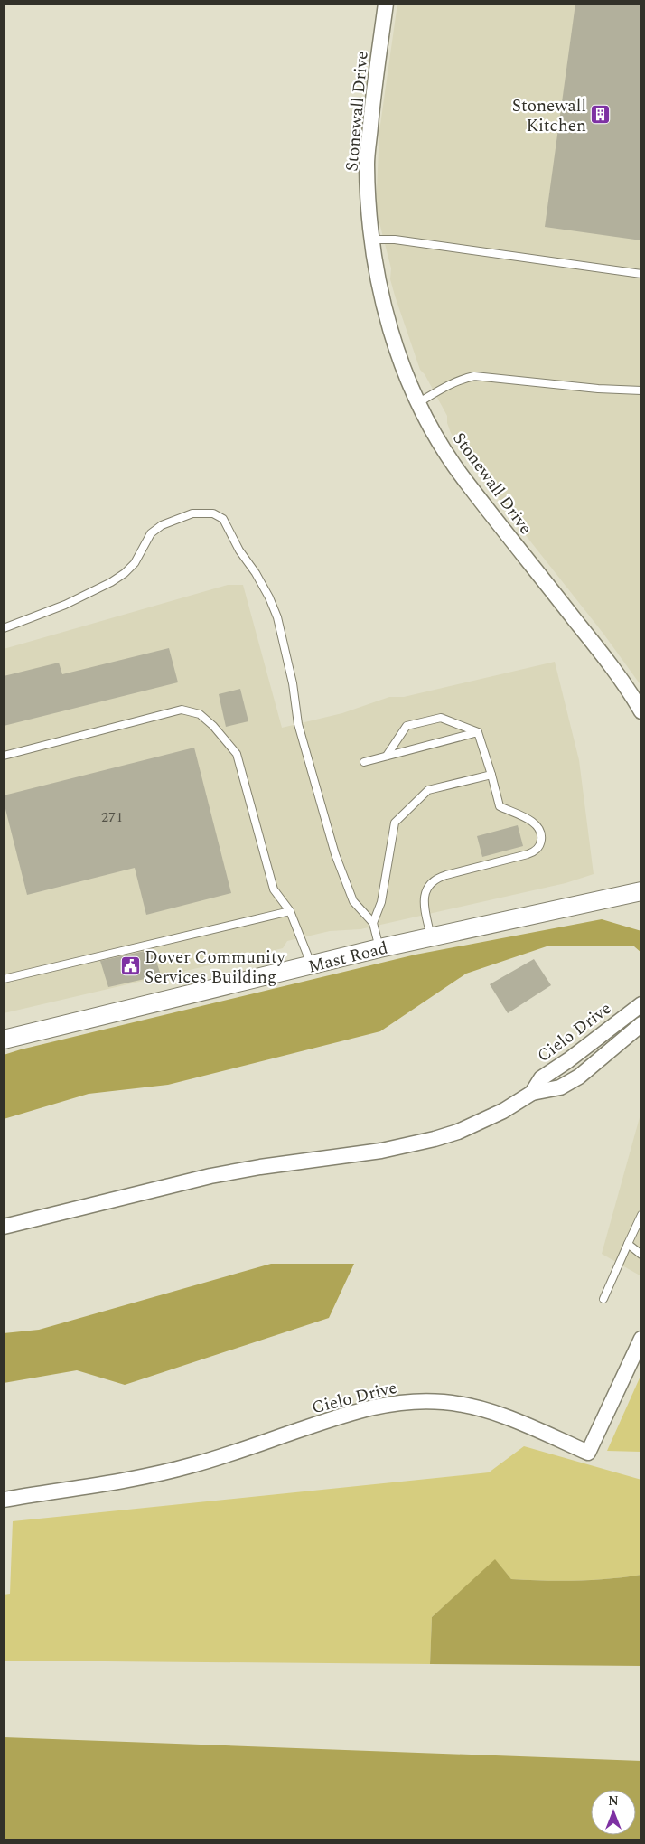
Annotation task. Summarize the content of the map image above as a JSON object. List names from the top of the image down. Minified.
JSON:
{"streets":{"street":["Stonewall Drive","Mast Road","Cielo Drive"]},"places":{"building":["Stonewall Kitchen"],"public building":["Dover Community Services Building"]},"house_numbers":["271"],"north":"top"}
